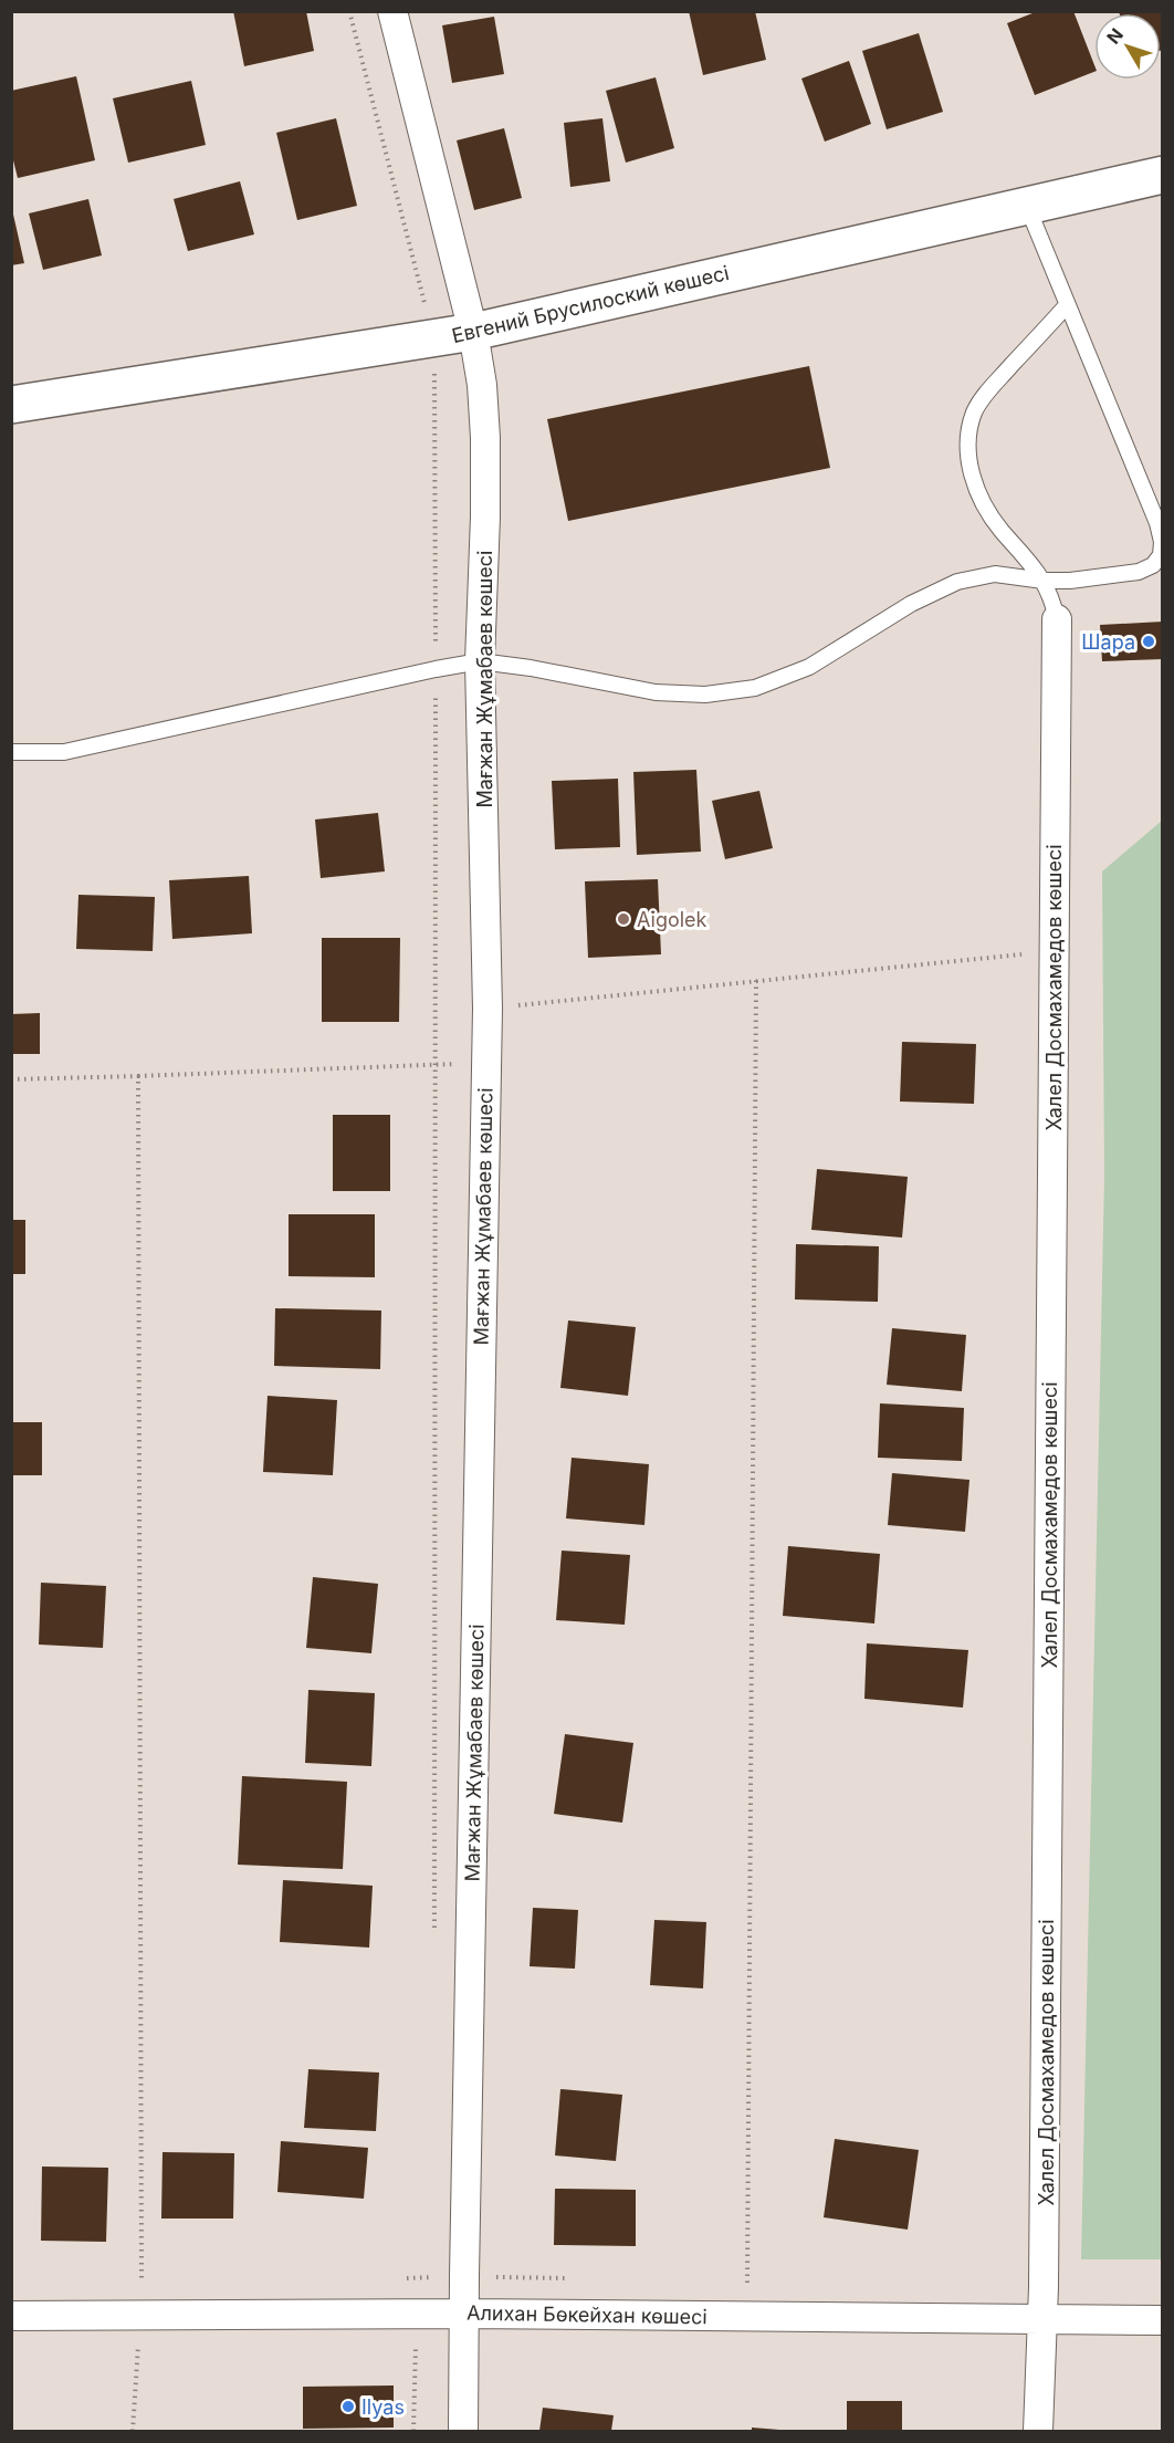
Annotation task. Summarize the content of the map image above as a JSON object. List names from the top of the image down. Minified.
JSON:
{"streets":{"main road":["Евгений Брусилоский көшесі"],"street":["Мағжан Жұмабаев көшесі","Халел Досмахамедов көшесі","Алихан Бөкейхан көшесі"]},"crossings":[["Евгений Брусилоский көшесі","Мағжан Жұмабаев көшесі"],["Мағжан Жұмабаев көшесі","Алихан Бөкейхан көшесі"],["Халел Досмахамедов көшесі","Алихан Бөкейхан көшесі"]],"places":["Шара","Aigolek","Ilyas"],"north":"top left"}
